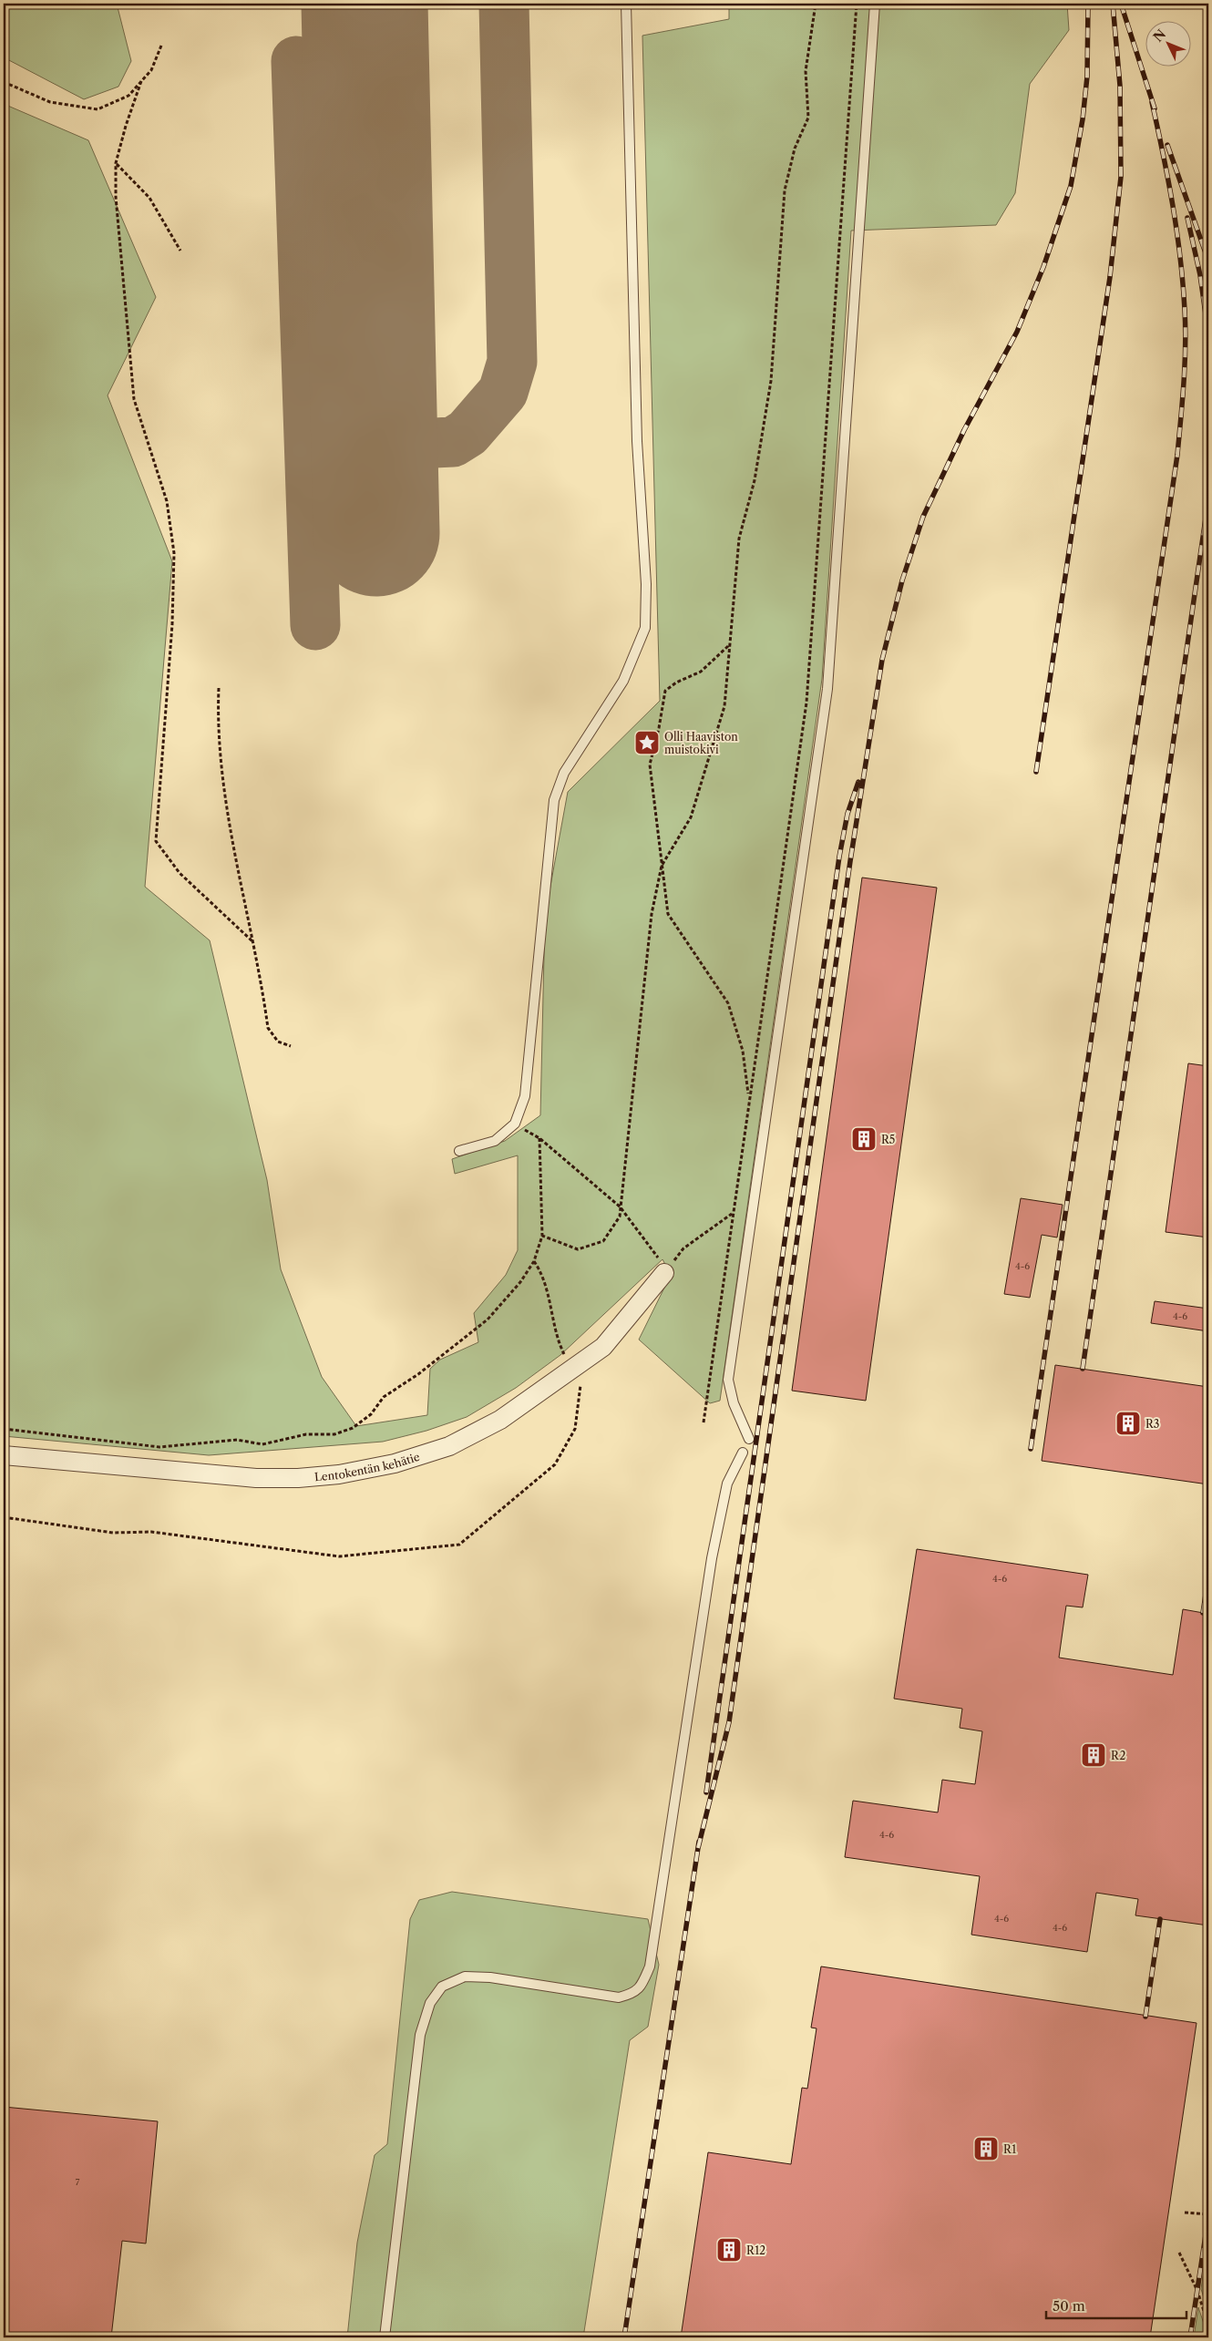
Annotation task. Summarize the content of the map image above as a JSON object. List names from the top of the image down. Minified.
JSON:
{"streets":{"street":["Lentokentän kehätie"]},"places":{"place":["Olli Haaviston muistokivi"],"building":["R5","R3","R2","R1","R12"]},"house_numbers":["4-6","4-6","4-6","4-6","4-6","4-6","7"],"scale_bar":"50 m","north":"top left"}
